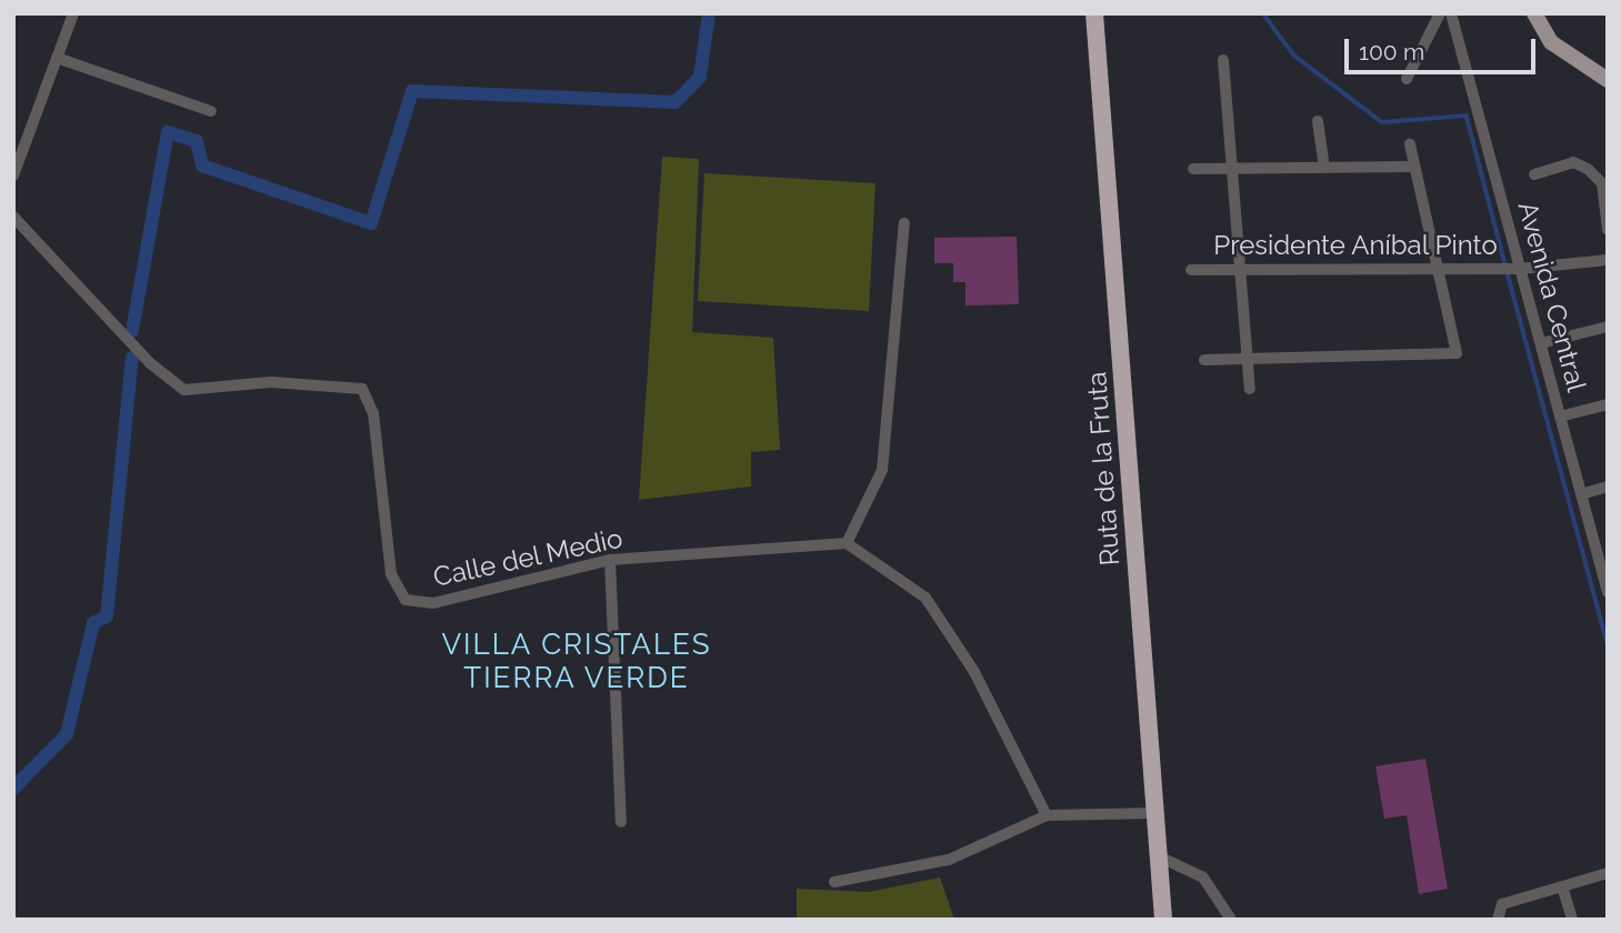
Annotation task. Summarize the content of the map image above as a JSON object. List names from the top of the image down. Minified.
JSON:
{"streets":{"highway":["Ruta de la Fruta"],"street":["Presidente Aníbal Pinto","Avenida Central","Calle del Medio"]},"crossings":[["Presidente Aníbal Pinto","Avenida Central"]],"districts":["VILLA CRISTALES TIERRA VERDE"],"scale_bar":"100 m"}
